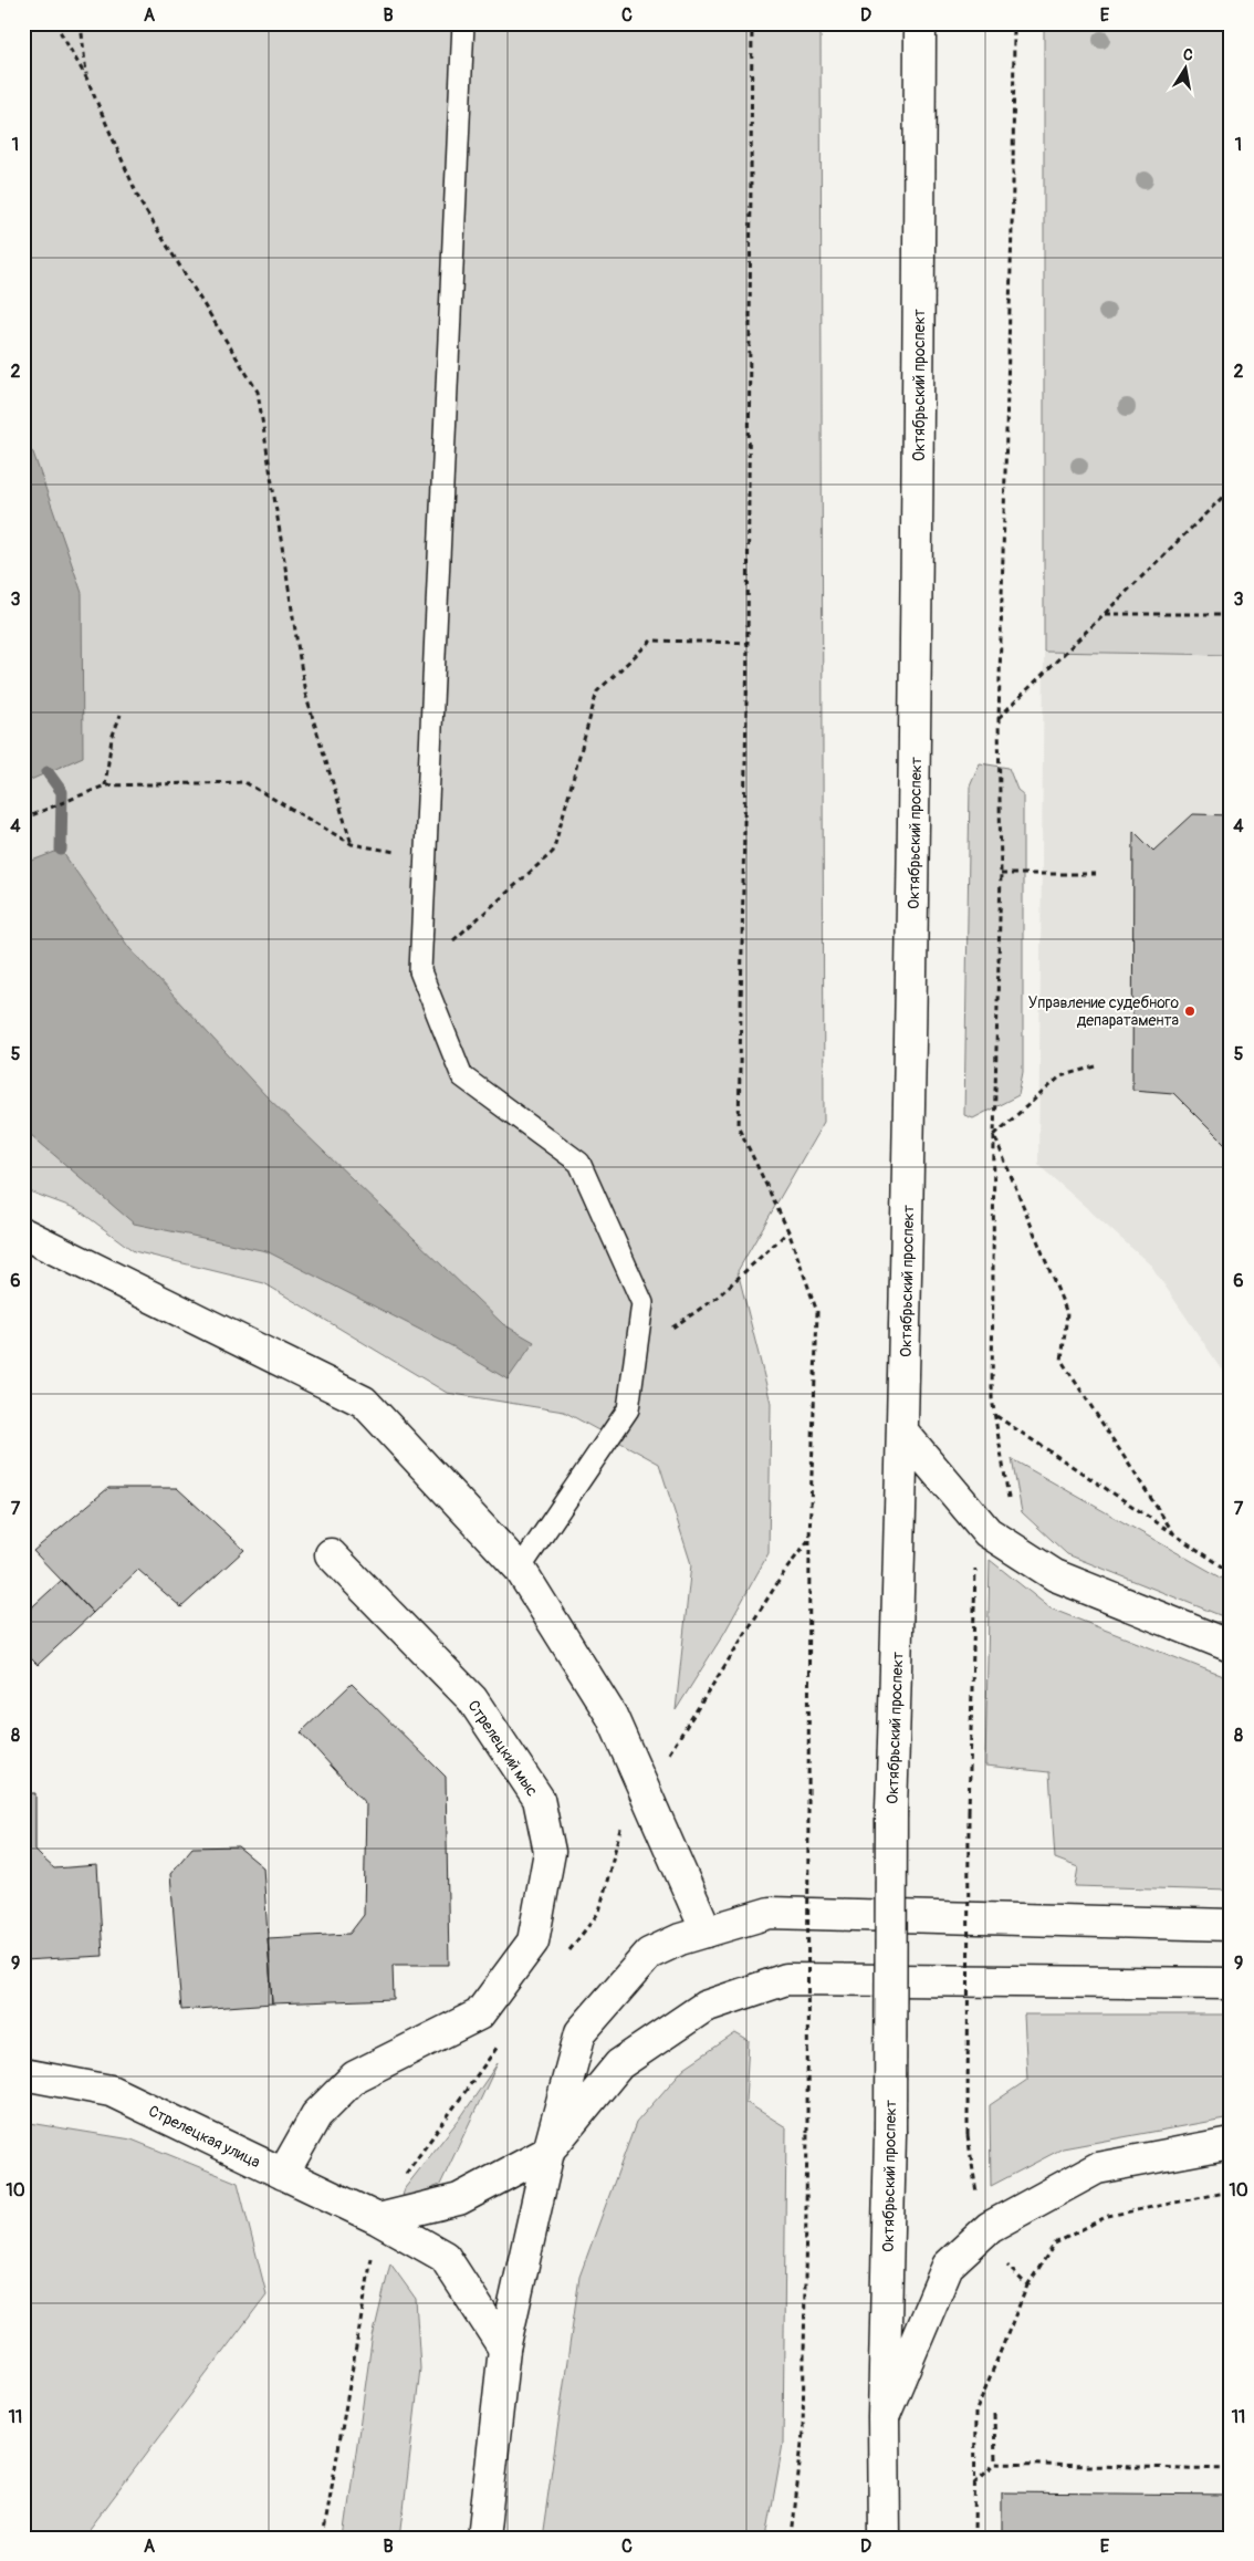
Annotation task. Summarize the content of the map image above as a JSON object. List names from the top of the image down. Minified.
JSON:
{"streets":{"main road":["Октябрьский проспект","Стрелецкий мыс","Стрелецкая улица"]},"crossings":[["Стрелецкий мыс","Стрелецкая улица"]],"places":["Управление судебного депаратамента"],"north":"top","grid":{"columns":["A","B","C","D","E"],"rows":["1","2","3","4","5","6","7","8","9","10","11"]}}
